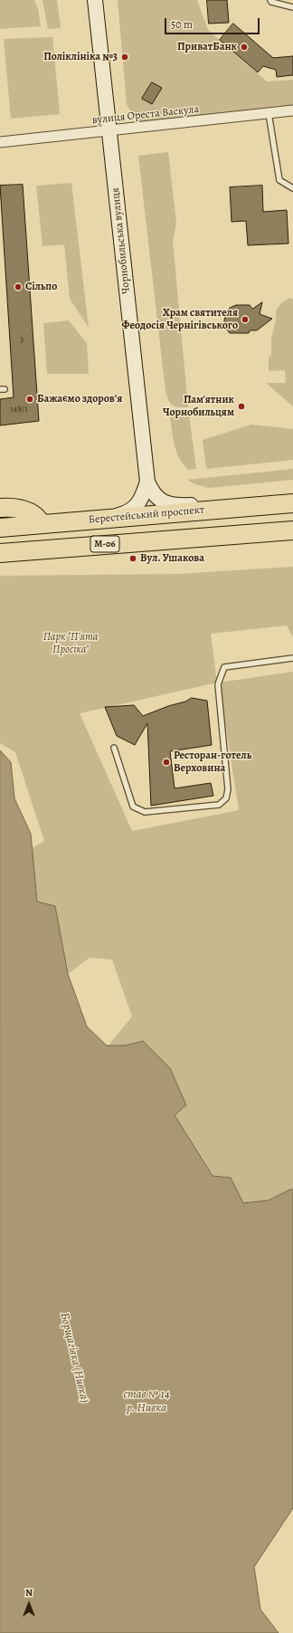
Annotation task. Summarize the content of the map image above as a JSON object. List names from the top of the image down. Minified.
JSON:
{"streets":{"highway":["Берестейський проспект","М-06"],"main road":["Чорнобильська вулиця"],"street":["вулиця Ореста Васкула"]},"crossings":[["вулиця Ореста Васкула","Чорнобильська вулиця"],["Чорнобильська вулиця","Берестейський проспект"]],"water":["Борщагівка (Нивка)","став № 14 р. Нивка"],"parks":["Парк \"П'ята Просіка\""],"places":["ПриватБанк","Поліклініка №3","Сільпо","Храм святителя Феодосія Чернігівського","Бажаємо здоровʼя","Пам'ятник Чорнобильцям","Вул. Ушакова","Ресторан-готель Верховина"],"house_numbers":["3","148/1"],"scale_bar":"50 m","north":"top"}
